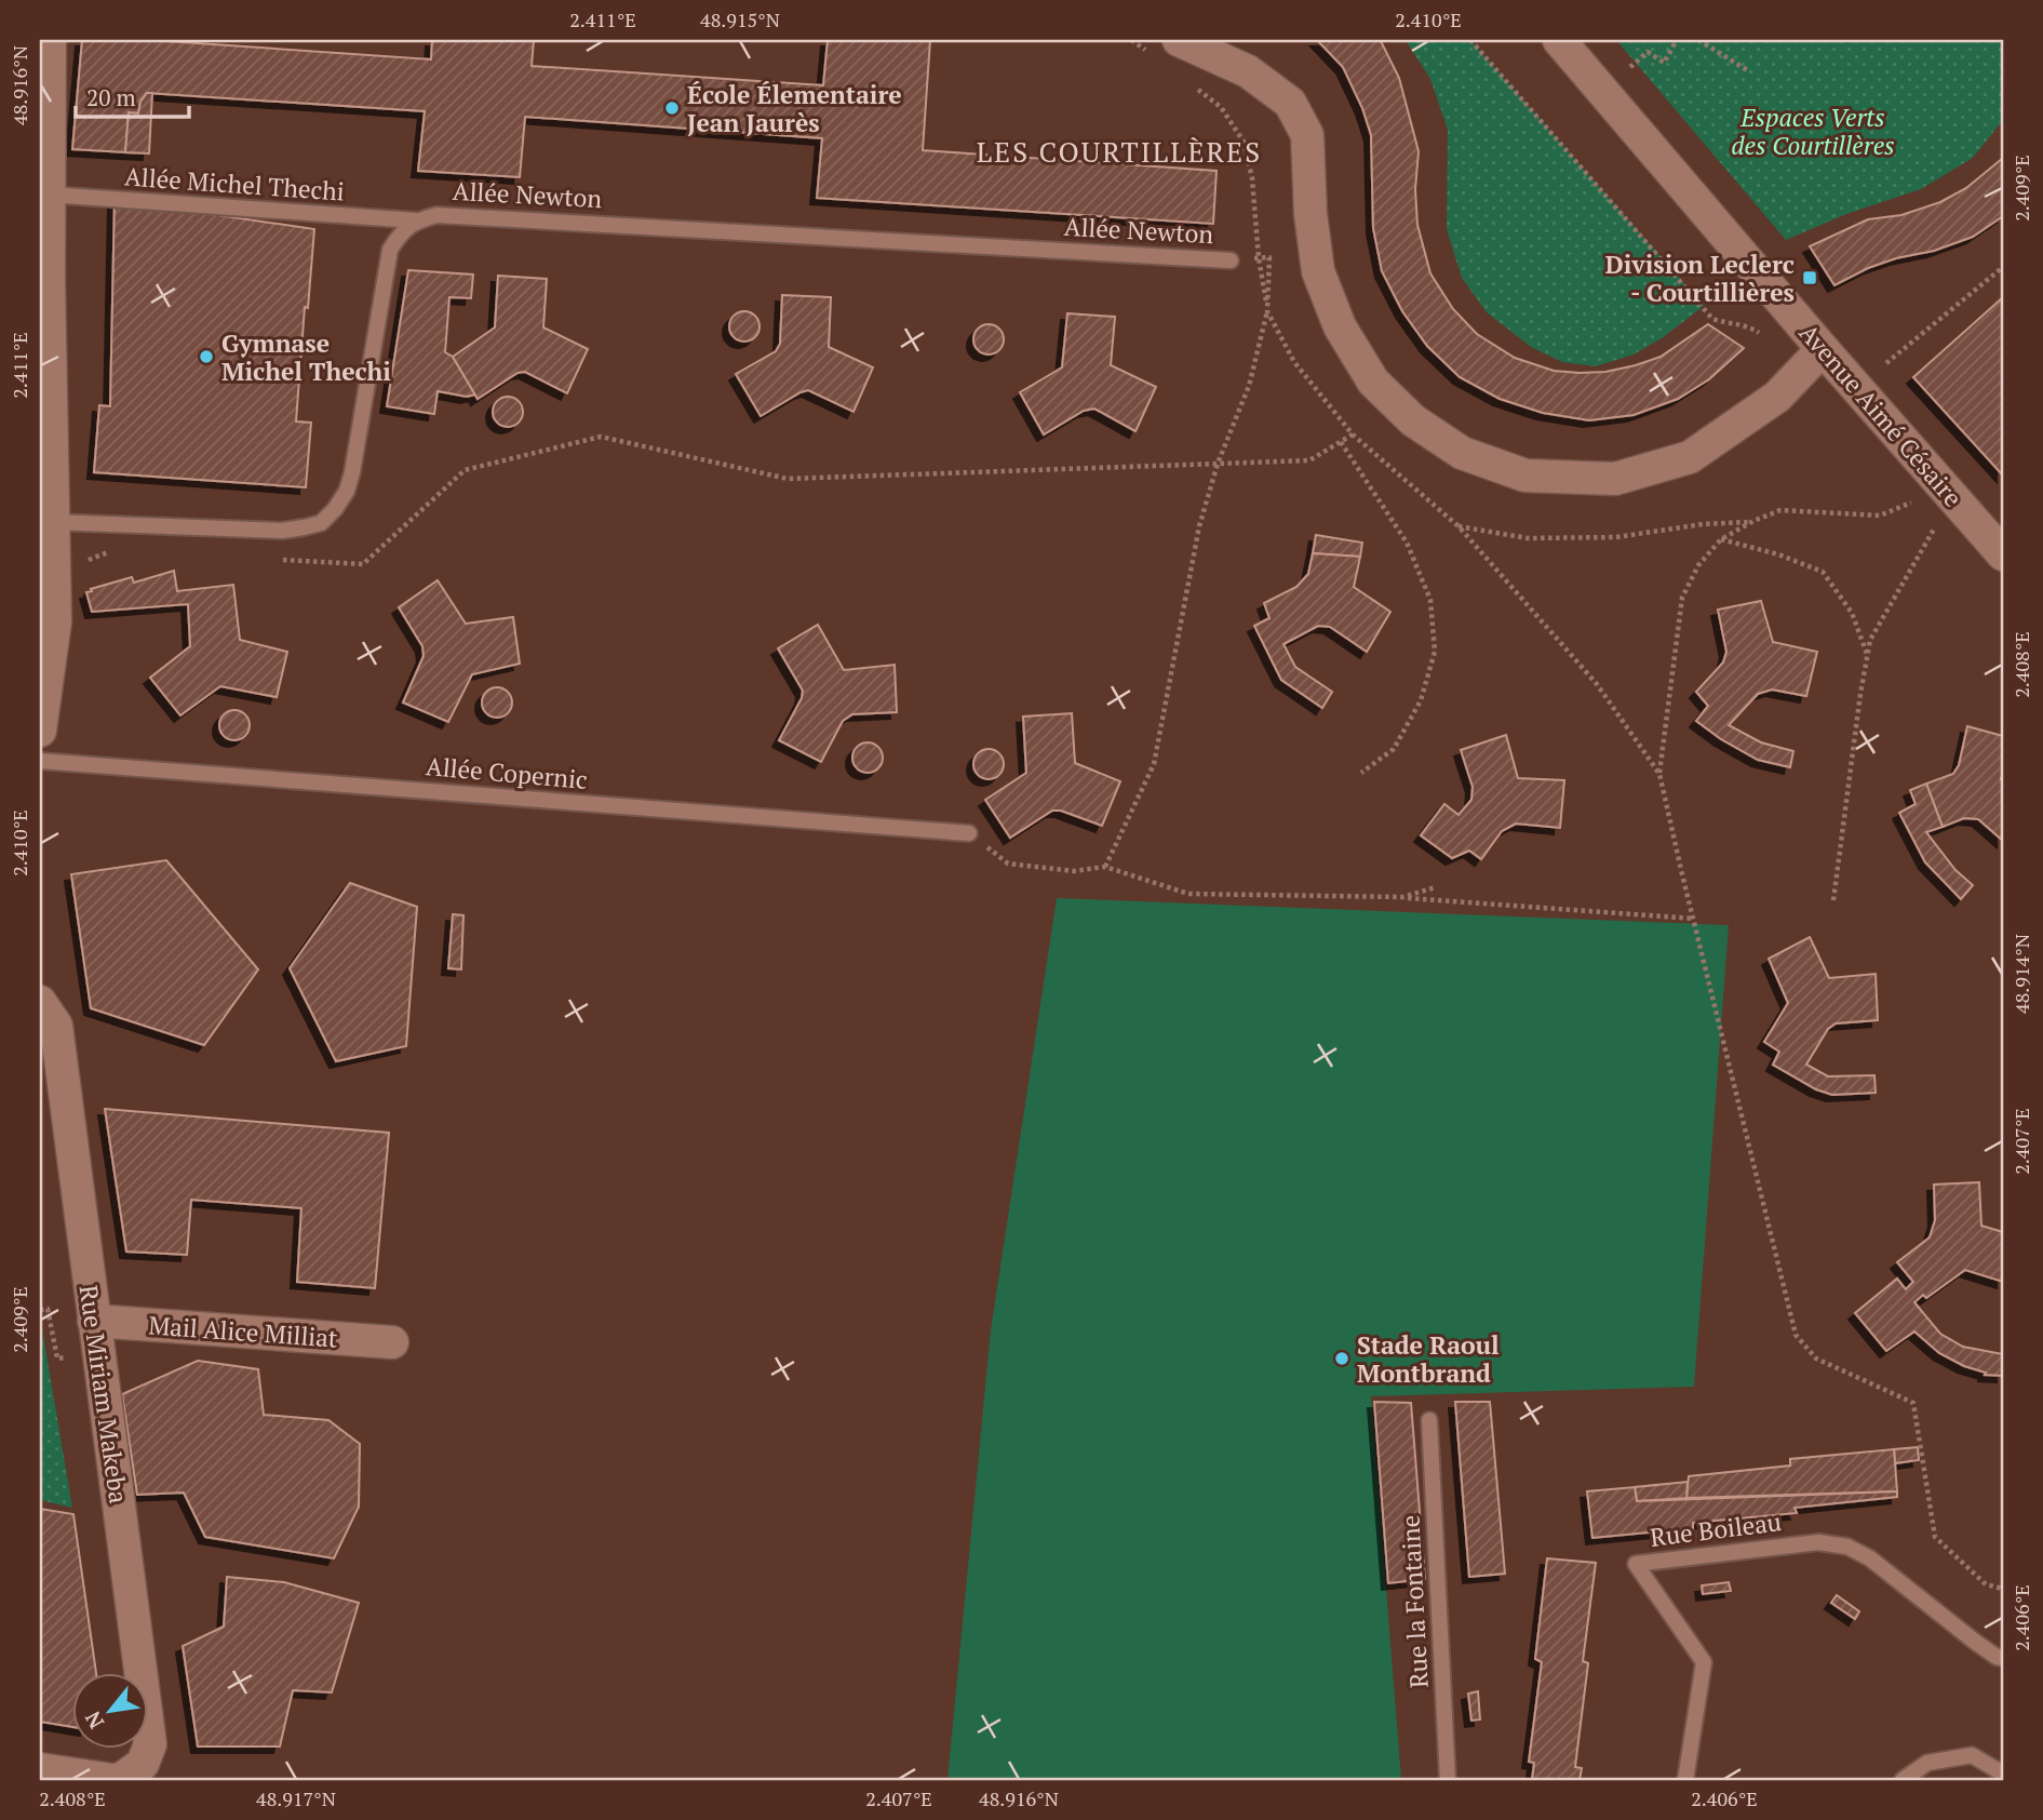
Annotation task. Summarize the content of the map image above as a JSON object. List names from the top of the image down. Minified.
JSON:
{"streets":{"street":["Avenue Aimé Césaire","Mail Alice Milliat","Rue Miriam Makeba"],"lane":["Allée Michel Thechi","Allée Newton","Allée Copernic","Rue Boileau","Rue la Fontaine"]},"crossings":[["Allée Michel Thechi","Allée Newton"],["Mail Alice Milliat","Rue Miriam Makeba"]],"districts":["LES COURTILLÈRES"],"parks":["Espaces Verts des Courtillères"],"places":{"other":["École Élementaire Jean Jaurès","Gymnase Michel Thechi","Stade Raoul Montbrand"],"transit":["Division Leclerc - Courtillières"]},"scale_bar":"20 m","north":"bottom left","coordinates":["2.411°E","48.915°N","2.410°E","48.916°N","2.409°E","2.408°E","48.914°N","2.407°E","2.406°E","48.917°N"]}
